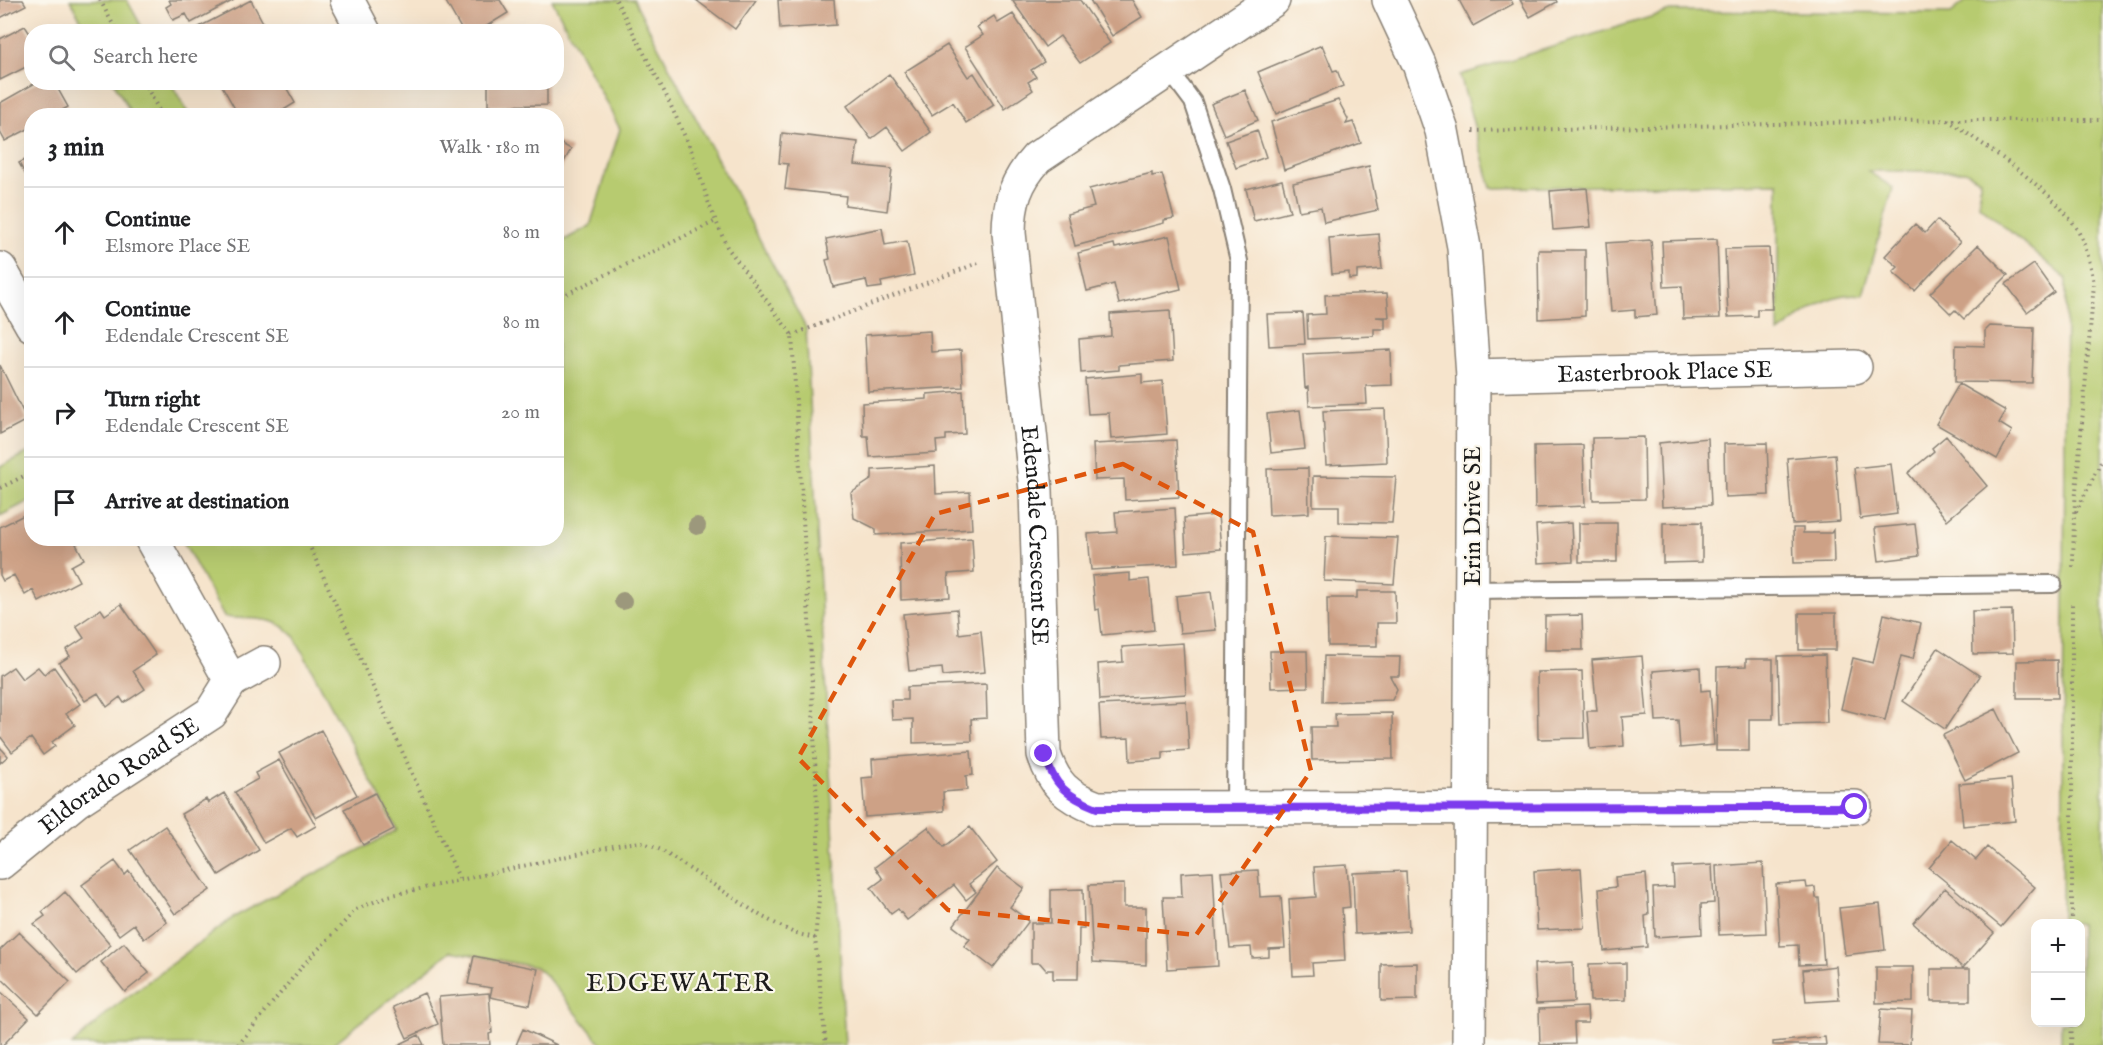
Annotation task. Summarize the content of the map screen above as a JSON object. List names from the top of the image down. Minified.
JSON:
{"streets":{"street":["Easterbrook Place SE","Erin Drive SE","Edendale Crescent SE","Eldorado Road SE"]},"crossings":[["Easterbrook Place SE","Erin Drive SE"],["Erin Drive SE","Edendale Crescent SE"]],"districts":["EDGEWATER"],"page":{"search":"Search here","heading":["3 min","Walk · 180 m"],"list":[["Continue","Elsmore Place SE","80 m"],["Continue","Edendale Crescent SE","80 m"],["Turn right","Edendale Crescent SE","20 m"],"Arrive at destination"],"map_buttons":["+","−"]}}
